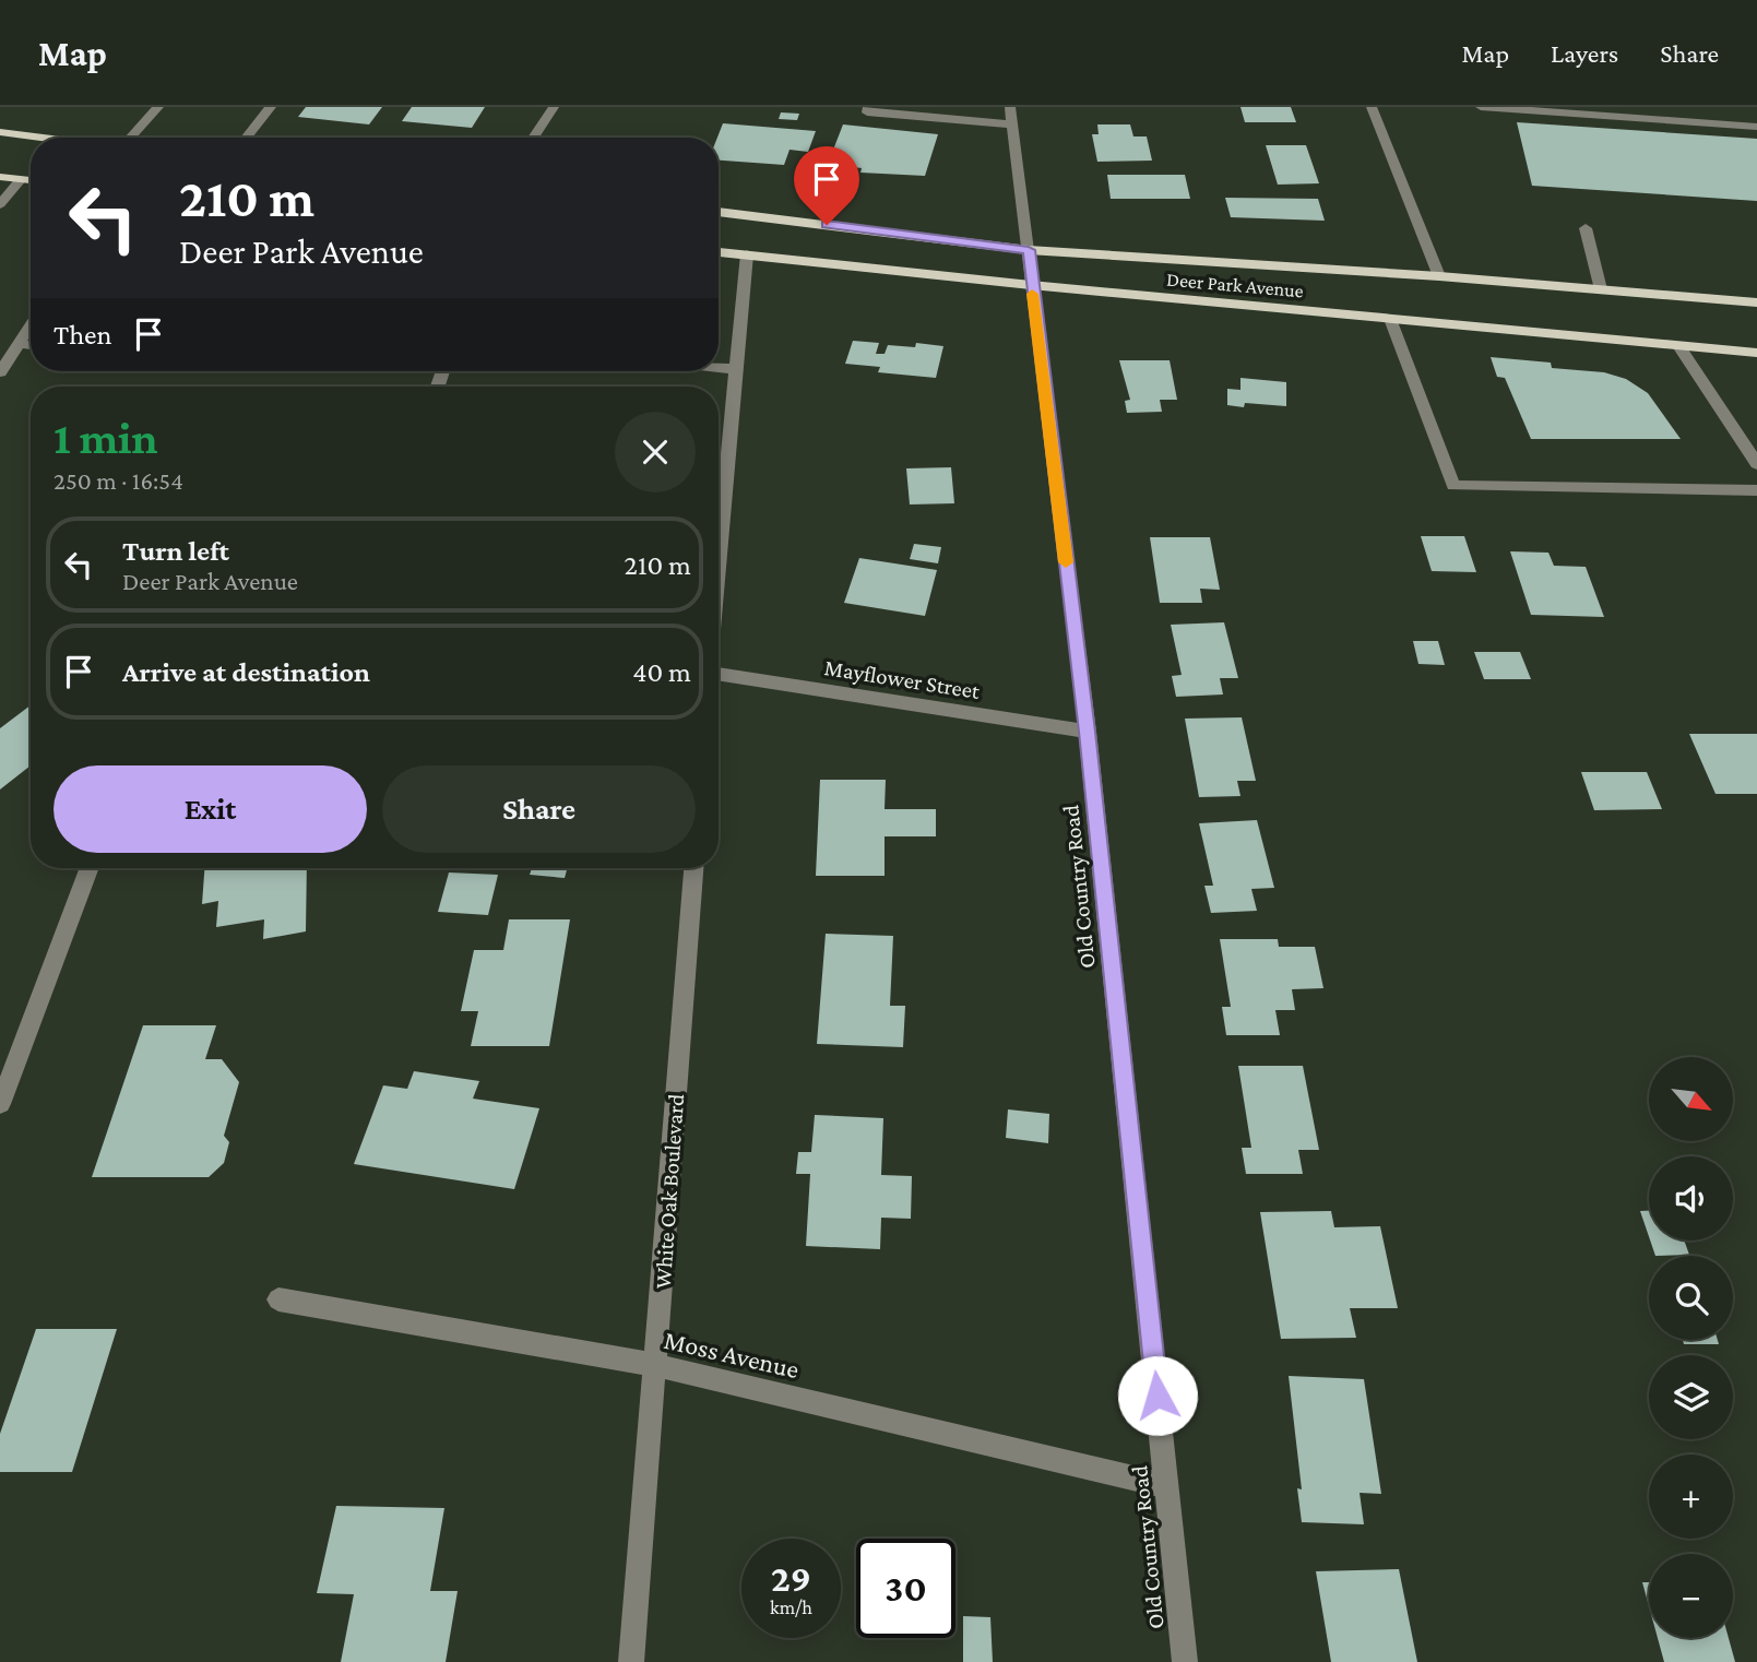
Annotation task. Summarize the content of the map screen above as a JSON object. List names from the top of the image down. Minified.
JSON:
{"streets":{"main road":["Deer Park Avenue"],"street":["Mayflower Street","Old Country Road","White Oak Boulevard","Moss Avenue"]},"crossings":[["Deer Park Avenue","Old Country Road"],["Mayflower Street","Old Country Road"],["Old Country Road","Moss Avenue"],["White Oak Boulevard","Moss Avenue"]],"north":"bottom right","page":{"header":"Map","nav":["Map","Layers","Share"],"turn":["210 m","Deer Park Avenue"],"then":"Then","heading":["1 min","250 m · 16:54"],"list":[{"name":"Turn left","note":"Deer Park Avenue","value":"210 m"},{"name":"Arrive at destination","value":"40 m"}],"buttons":["Exit","Share"],"map_buttons":["+","−"],"speed":"29 km/h","limit":"30"}}
